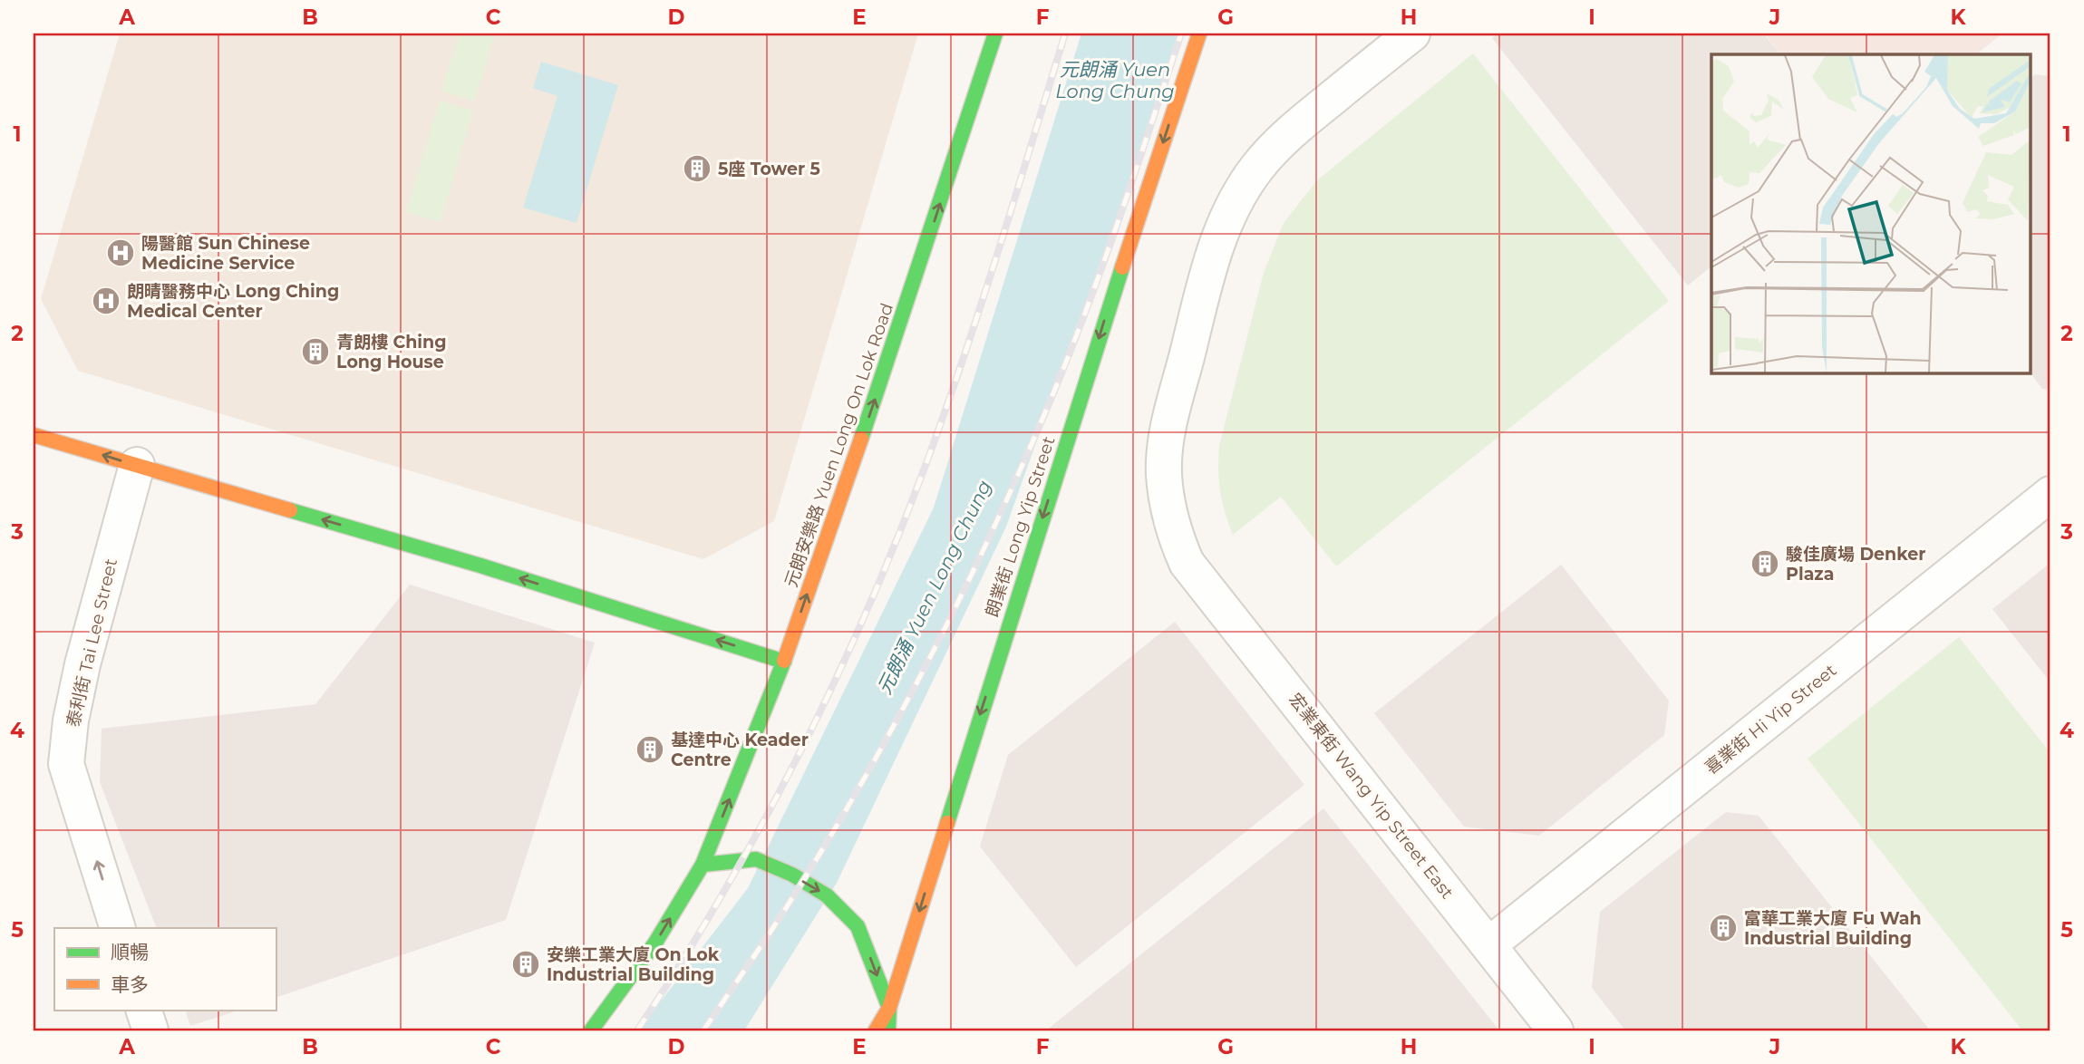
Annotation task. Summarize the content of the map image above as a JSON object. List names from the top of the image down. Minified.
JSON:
{"streets":{"main road":["元朗安樂路 Yuen Long On Lok Road","朗業街 Long Yip Street"],"street":["泰利街 Tai Lee Street","喜業街 Hi Yip Street","宏業東街 Wang Yip Street East"]},"crossings":[["喜業街 Hi Yip Street","宏業東街 Wang Yip Street East"]],"one_way":["元朗安樂路 Yuen Long On Lok Road","朗業街 Long Yip Street","泰利街 Tai Lee Street"],"water":["元朗涌 Yuen Long Chung"],"places":{"building":["5座 Tower 5","青朗樓 Ching Long House","駿佳廣場 Denker Plaza","基達中心 Keader Centre","富華工業大廈 Fu Wah Industrial Building","安樂工業大廈 On Lok Industrial Building"],"hospital":["陽醫館 Sun Chinese Medicine Service","朗晴醫務中心 Long Ching Medical Center"]},"legend":["順暢","車多"],"grid":{"columns":["A","B","C","D","E","F","G","H","I","J","K"],"rows":["1","2","3","4","5"]}}
